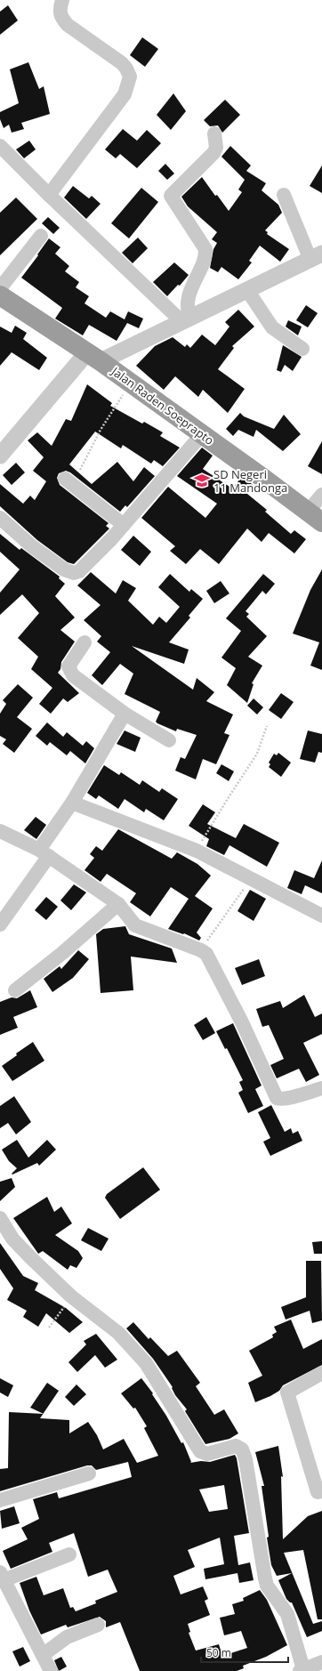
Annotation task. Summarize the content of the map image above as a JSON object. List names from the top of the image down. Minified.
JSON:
{"streets":{"highway":["Jalan Raden Soeprapto"]},"places":{"school or university":["SD Negeri 11 Mandonga"]},"scale_bar":"50 m"}
